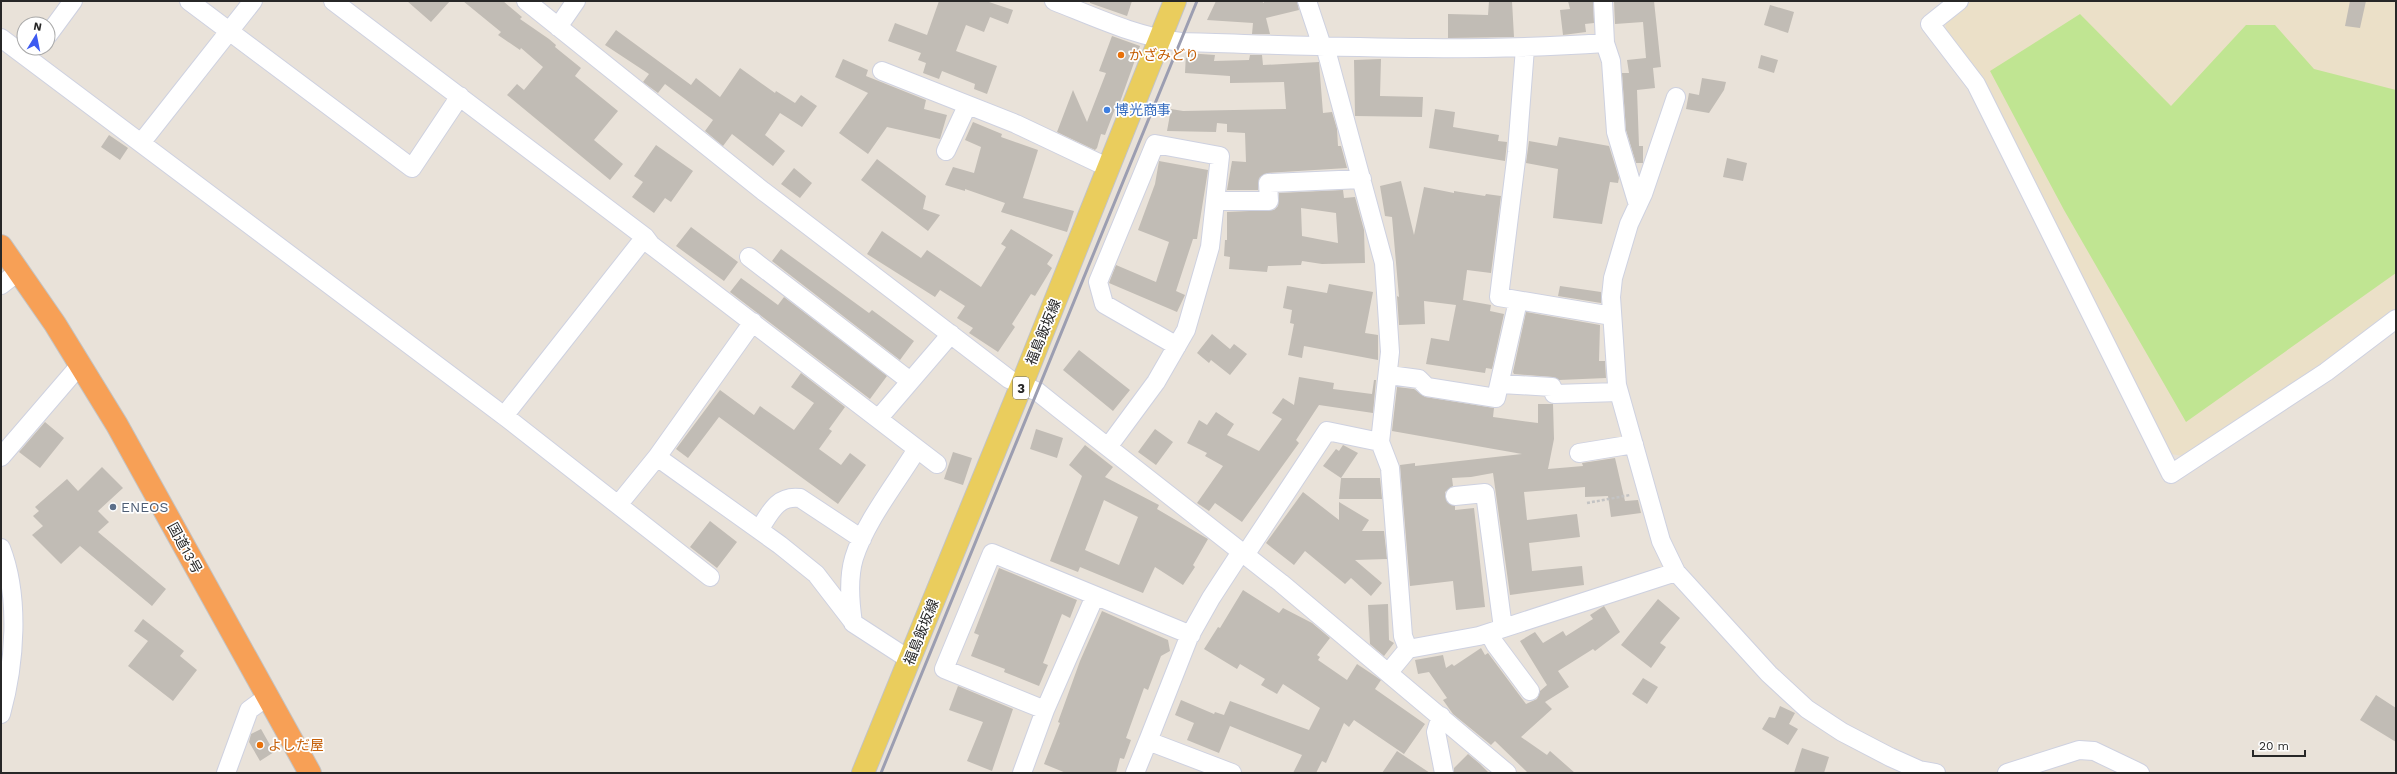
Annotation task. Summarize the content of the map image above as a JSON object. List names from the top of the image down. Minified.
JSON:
{"streets":{"highway":["国道13号"],"main road":["福島飯坂線","3"]},"places":["かざみどり","博光商事","ENEOS","よしだ屋"],"scale_bar":"20 m","north":"top"}
